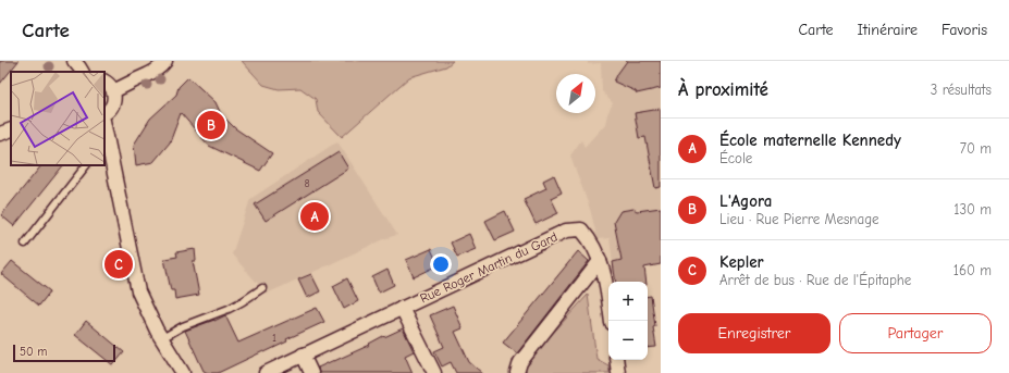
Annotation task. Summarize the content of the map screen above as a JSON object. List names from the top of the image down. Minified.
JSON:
{"streets":{"street":["Rue Roger Martin du Gard"]},"house_numbers":["8","1"],"scale_bar":"50 m","north":"top right","page":{"header":"Carte","nav":["Carte","Itinéraire","Favoris"],"heading":["À proximité","3 résultats"],"pins":["B","A","C"],"list":[{"mark":"A","name":"École maternelle Kennedy","note":"École","value":"70 m"},{"mark":"B","name":"L'Agora","note":"Lieu · Rue Pierre Mesnage","value":"130 m"},{"mark":"C","name":"Kepler","note":"Arrêt de bus · Rue de l'Épitaphe","value":"160 m"}],"map_buttons":["+","−"],"buttons":["Enregistrer","Partager"],"scale":"50 m"}}
